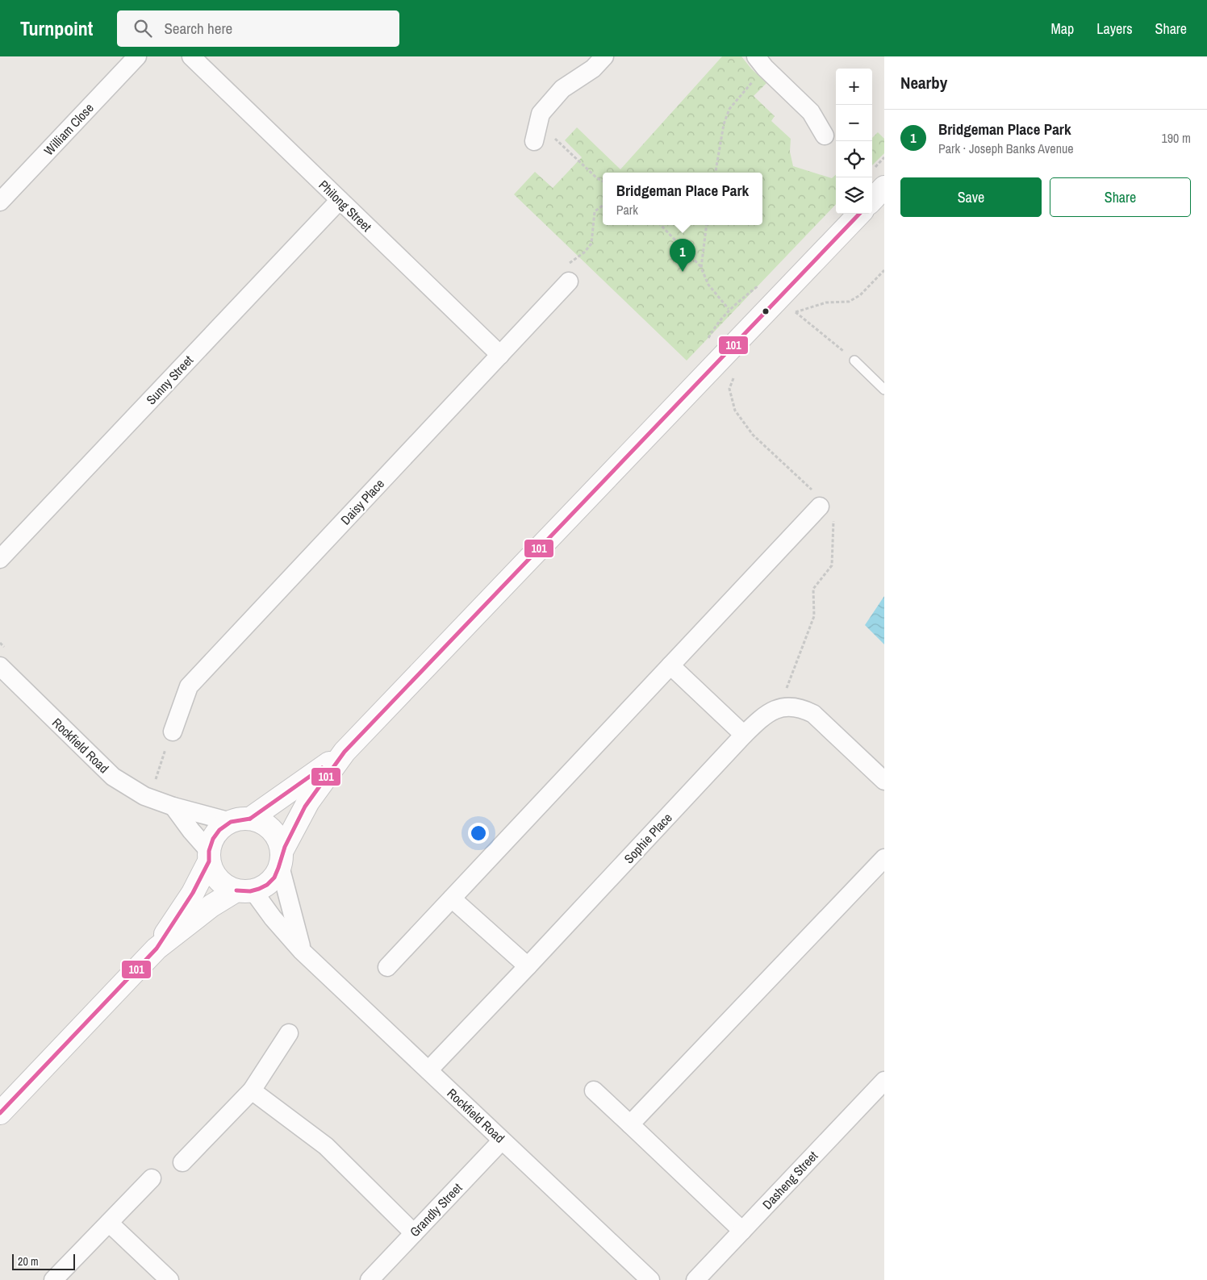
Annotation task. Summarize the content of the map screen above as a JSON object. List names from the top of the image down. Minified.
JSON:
{"streets":{"street":["William Close","Philong Street","Sunny Street","Daisy Place","Rockfield Road","Sophie Place","Dasheng Street","Grandly Street"]},"crossings":[["Philong Street","Sunny Street"],["Philong Street","Daisy Place"],["Rockfield Road","Sophie Place"],["Rockfield Road","Grandly Street"]],"lines":["transit line 101"],"scale_bar":"20 m","page":{"header":"Turnpoint","search":"Search here","nav":["Map","Layers","Share"],"heading":"Nearby","map_buttons":["+","−"],"list":[{"mark":"1","name":"Bridgeman Place Park","note":"Park · Joseph Banks Avenue","value":"190 m"}],"buttons":["Save","Share"],"popup":["Bridgeman Place Park","Park"],"pins":"1","scale":"20 m"}}
